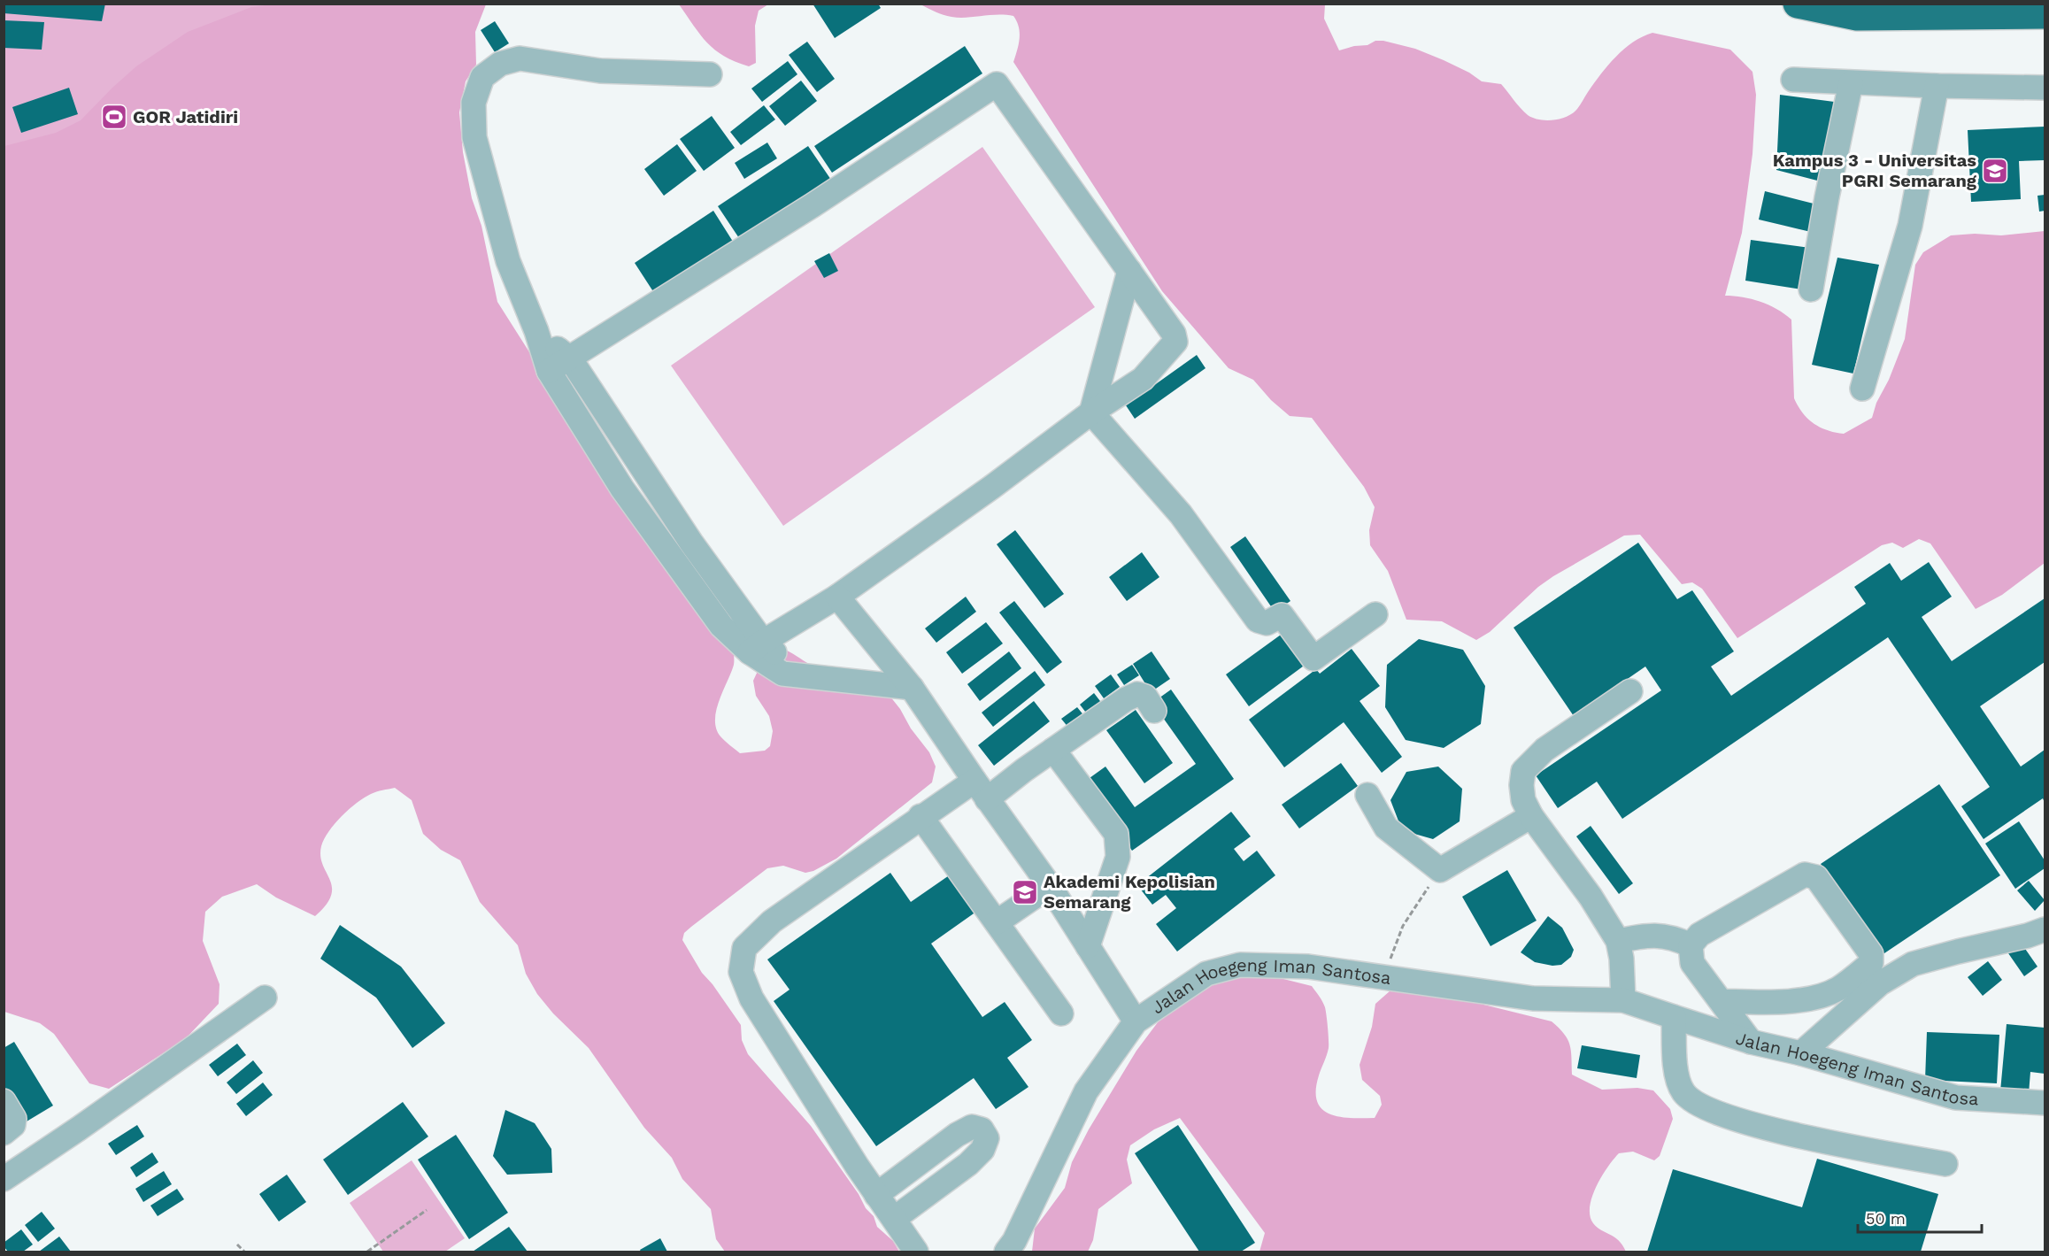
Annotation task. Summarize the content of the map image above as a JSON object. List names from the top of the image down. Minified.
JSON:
{"streets":{"street":["Jalan Hoegeng Iman Santosa"]},"places":{"sports":["GOR Jatidiri"],"school or university":["Kampus 3 - Universitas PGRI Semarang","Akademi Kepolisian Semarang"]},"scale_bar":"50 m"}
